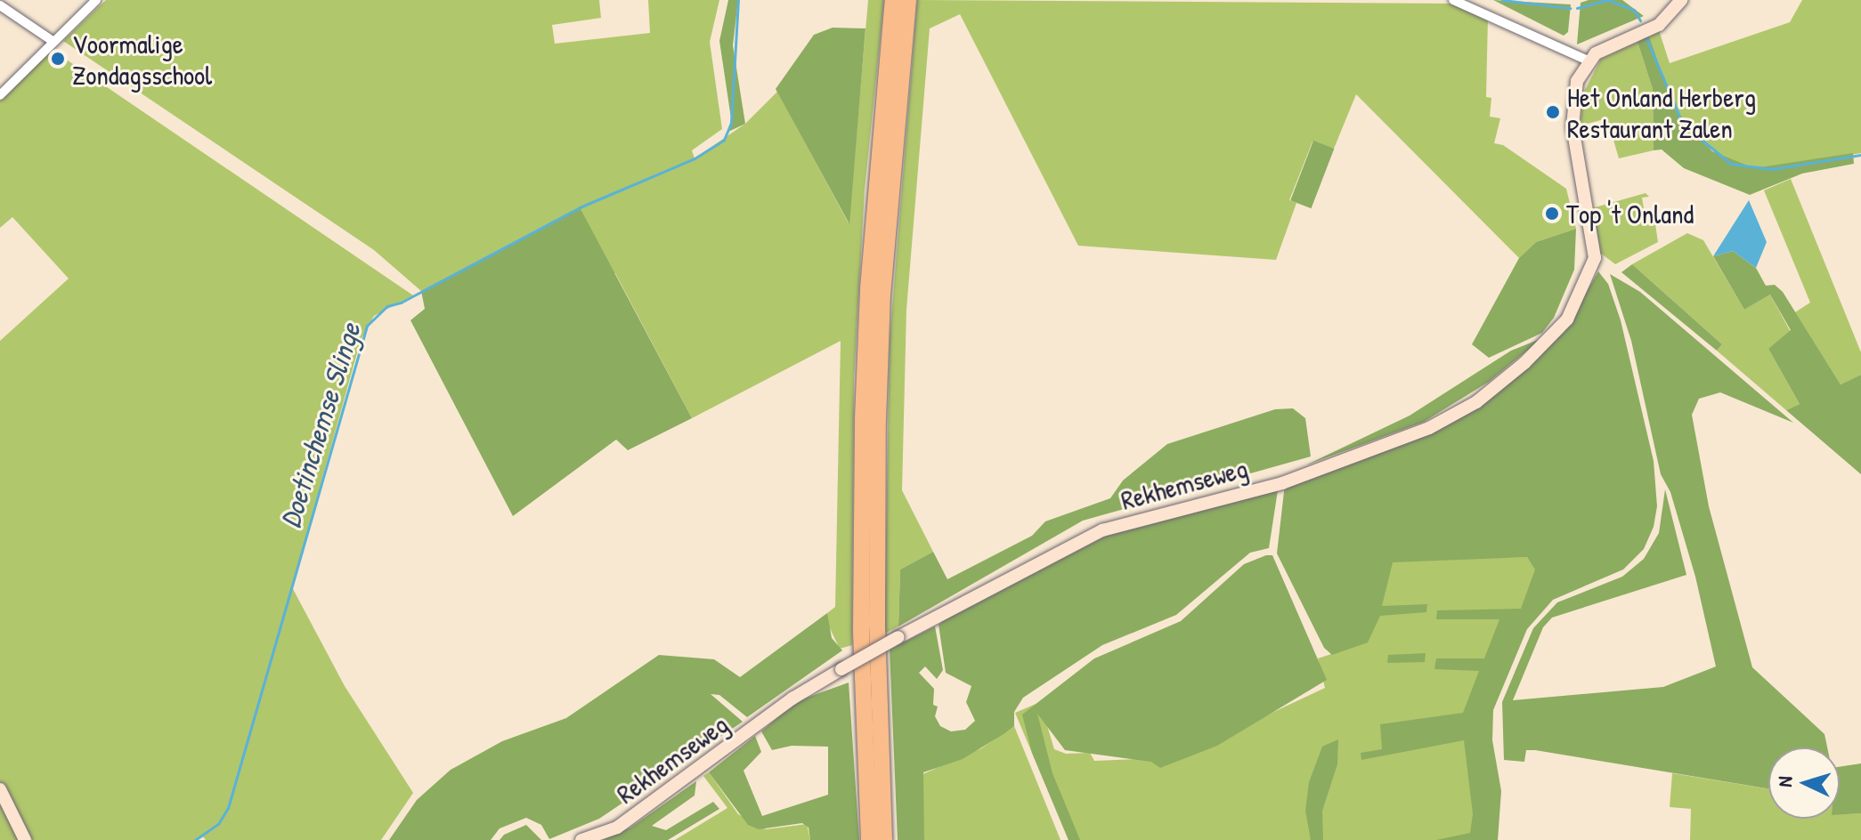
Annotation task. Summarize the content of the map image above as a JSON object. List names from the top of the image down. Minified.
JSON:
{"streets":{"street":["Rekhemseweg"]},"water":["Doetinchemse Slinge"],"places":["Voormalige Zondagsschool","Het Onland Herberg Restaurant Zalen","Top 't Onland"],"north":"left"}
